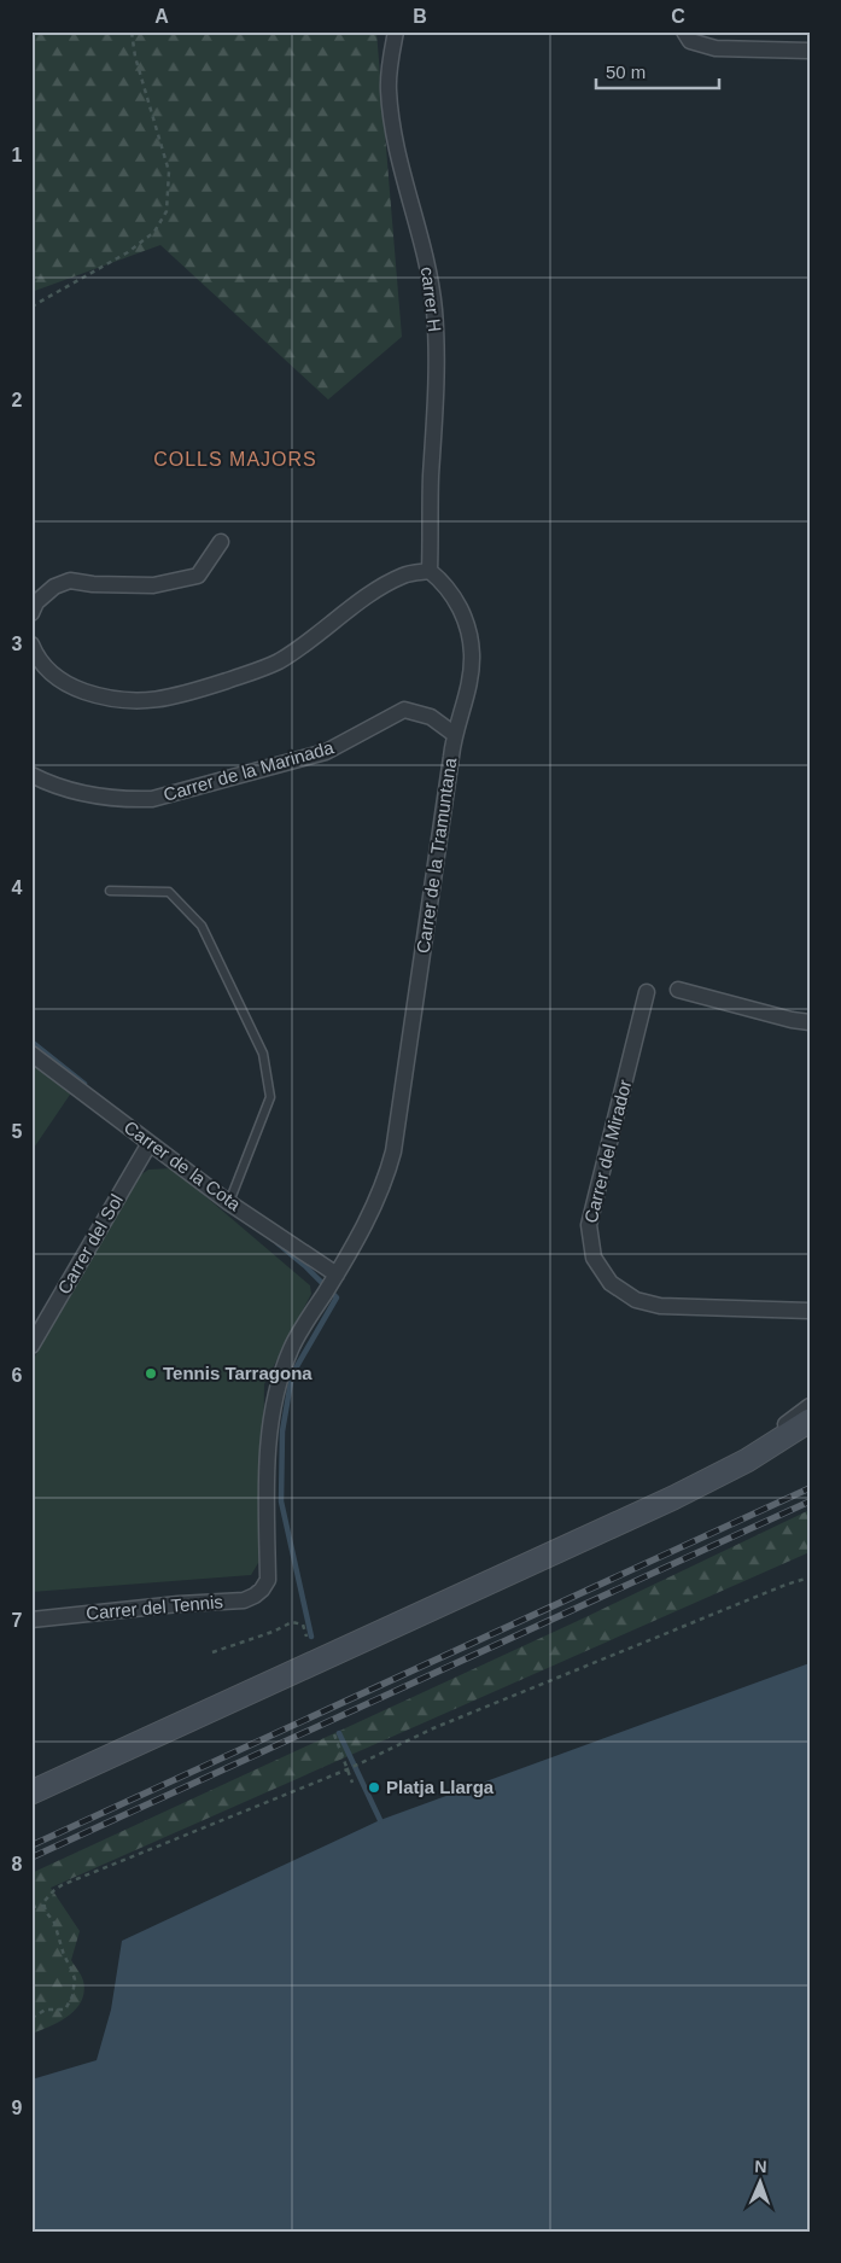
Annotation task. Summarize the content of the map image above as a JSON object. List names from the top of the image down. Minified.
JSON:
{"streets":{"street":["carrer H","Carrer de la Marinada","Carrer de la Tramuntana","Carrer del Mirador","Carrer de la Cota","Carrer del Sol","Carrer del Tennis"]},"crossings":[["carrer H","Carrer de la Tramuntana"],["Carrer de la Marinada","Carrer de la Tramuntana"],["Carrer de la Tramuntana","Carrer de la Cota"],["Carrer de la Tramuntana","Carrer del Tennis"],["Carrer de la Cota","Carrer del Sol"]],"districts":["COLLS MAJORS"],"places":["Tennis Tarragona","Platja Llarga"],"scale_bar":"50 m","north":"top","grid":{"columns":["A","B","C"],"rows":["1","2","3","4","5","6","7","8","9"]}}
